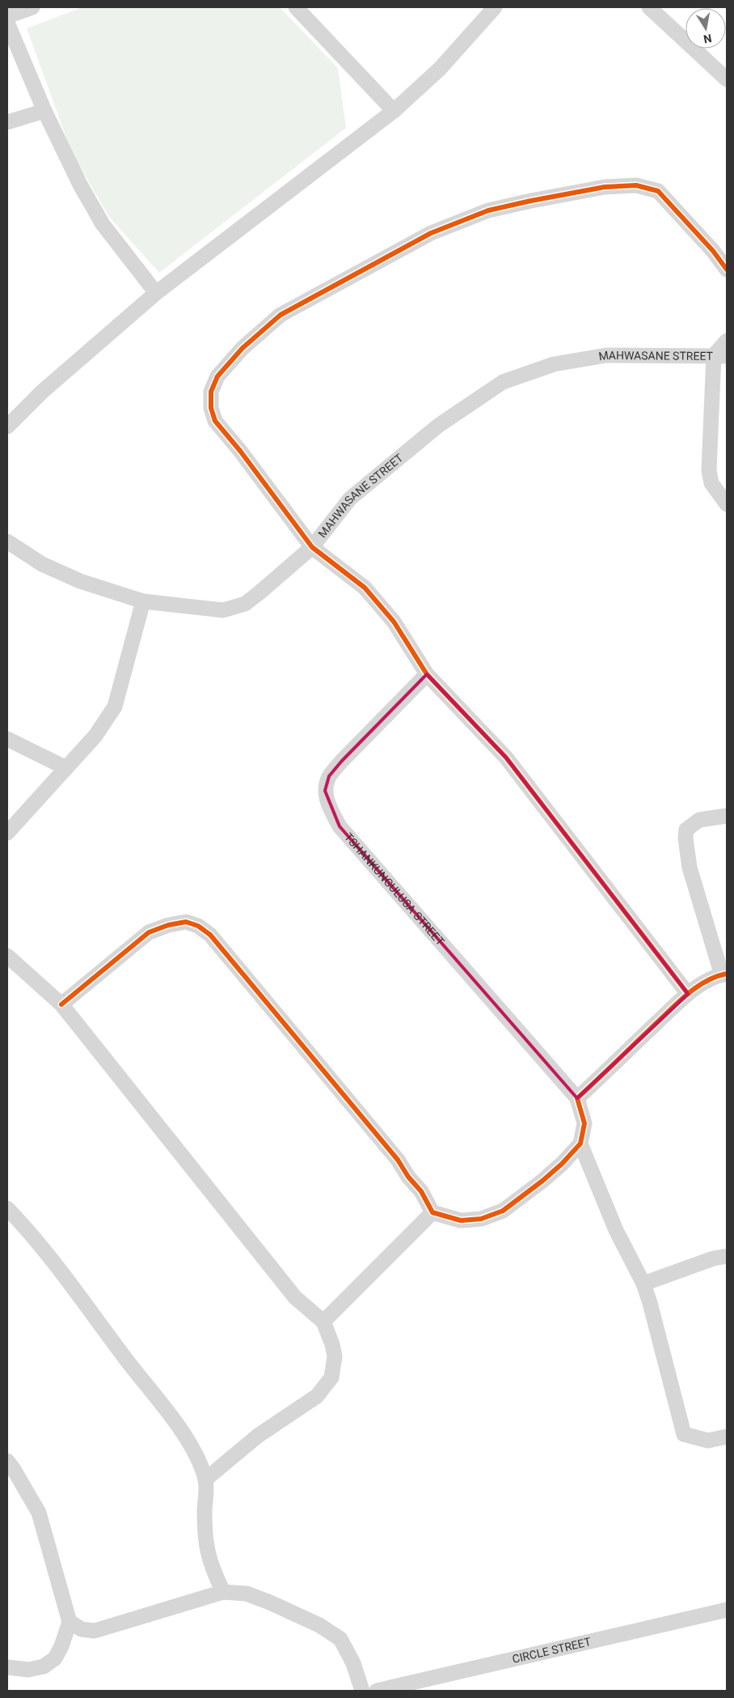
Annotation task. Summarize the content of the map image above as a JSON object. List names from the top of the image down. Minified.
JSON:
{"streets":{"street":["MAHWASANE STREET","TSHANKUNGULUSA STREET","CIRCLE STREET"]},"north":"bottom"}
